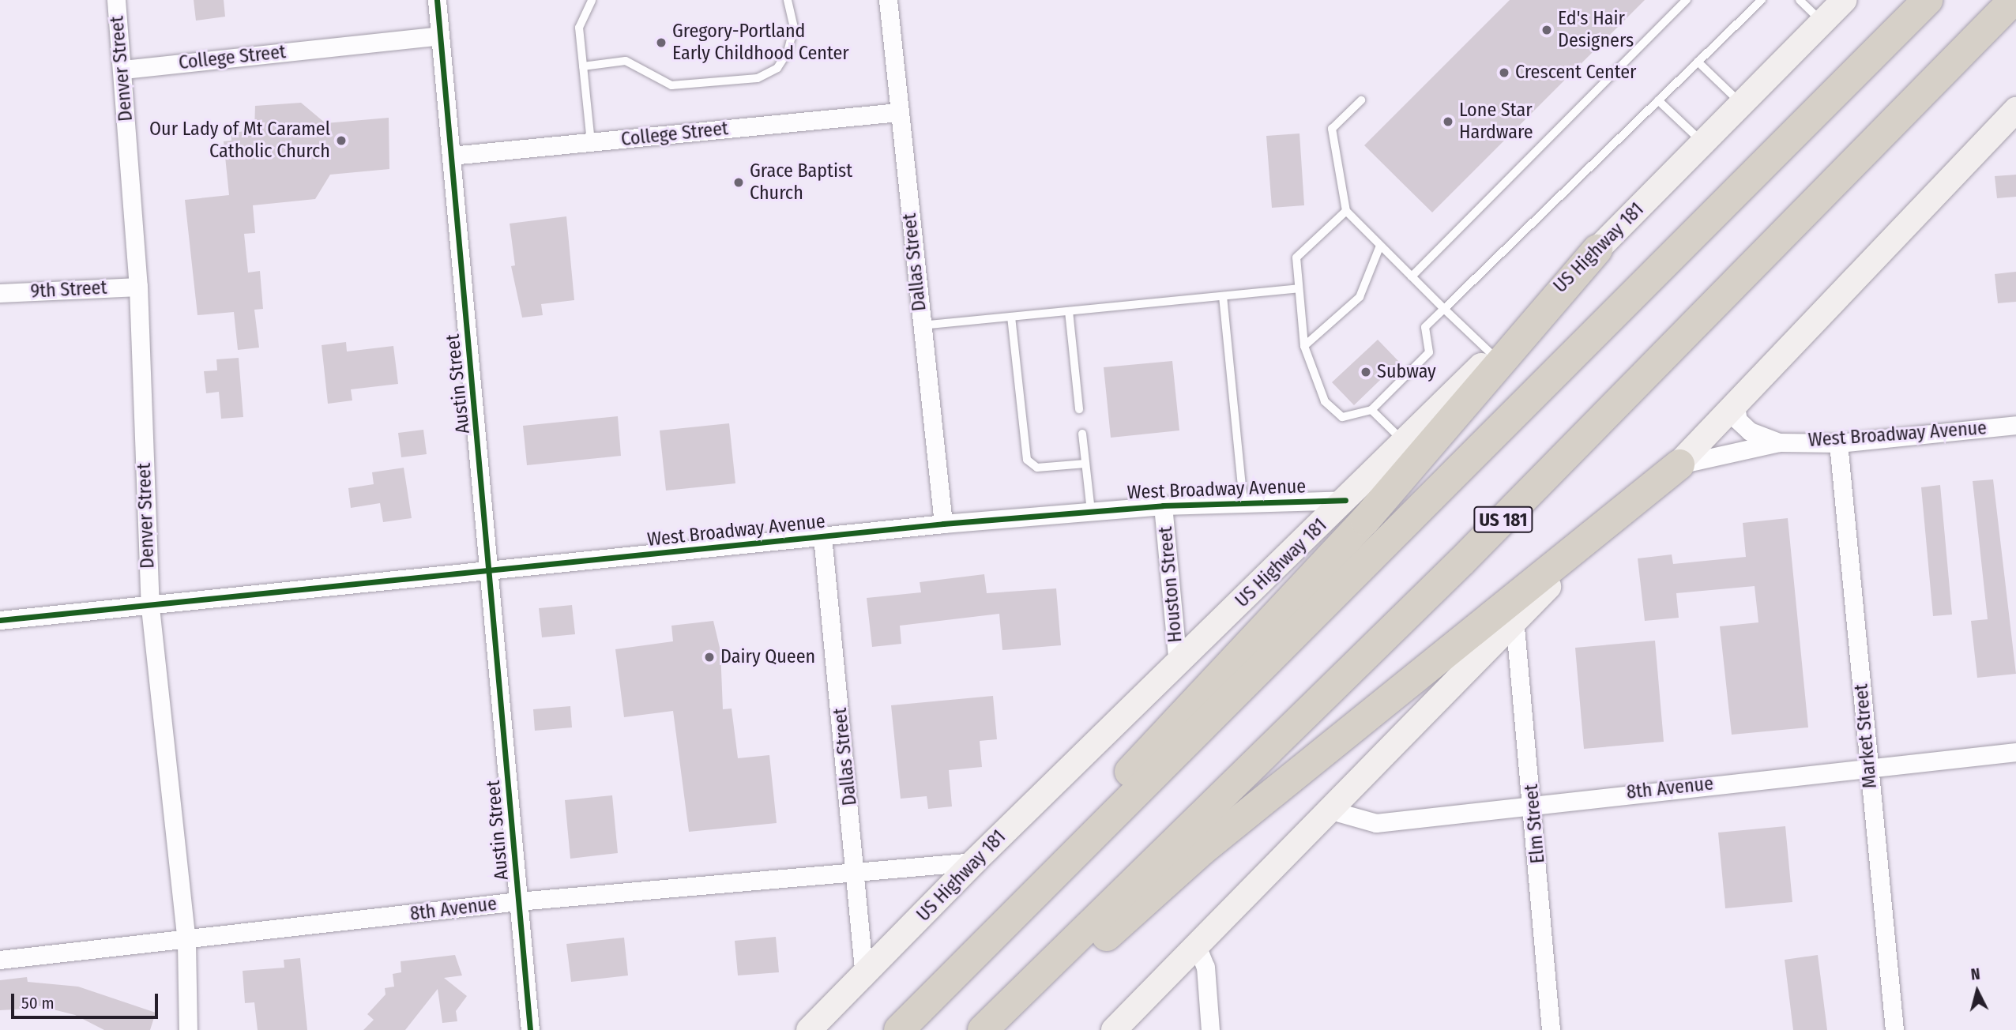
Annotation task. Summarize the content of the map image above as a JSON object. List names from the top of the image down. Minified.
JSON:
{"streets":{"highway":["US 181"],"main road":["US Highway 181"],"street":["College Street","Denver Street","Dallas Street","9th Street","Austin Street","West Broadway Avenue","Houston Street","Market Street","8th Avenue","Elm Street"]},"crossings":[["College Street","Denver Street"],["College Street","Dallas Street"],["College Street","Austin Street"],["Denver Street","9th Street"],["Denver Street","West Broadway Avenue"],["Denver Street","8th Avenue"],["US Highway 181","Dallas Street"],["US Highway 181","West Broadway Avenue"],["US Highway 181","Houston Street"],["US Highway 181","8th Avenue"],["Dallas Street","West Broadway Avenue"],["Dallas Street","8th Avenue"],["Austin Street","West Broadway Avenue"],["Austin Street","8th Avenue"],["West Broadway Avenue","Houston Street"],["West Broadway Avenue","Market Street"],["Market Street","8th Avenue"],["8th Avenue","Elm Street"]],"places":["Ed's Hair Designers","Gregory-Portland Early Childhood Center","Crescent Center","Lone Star Hardware","Our Lady of Mt Caramel Catholic Church","Grace Baptist Church","Subway","Dairy Queen"],"scale_bar":"50 m","north":"top"}
